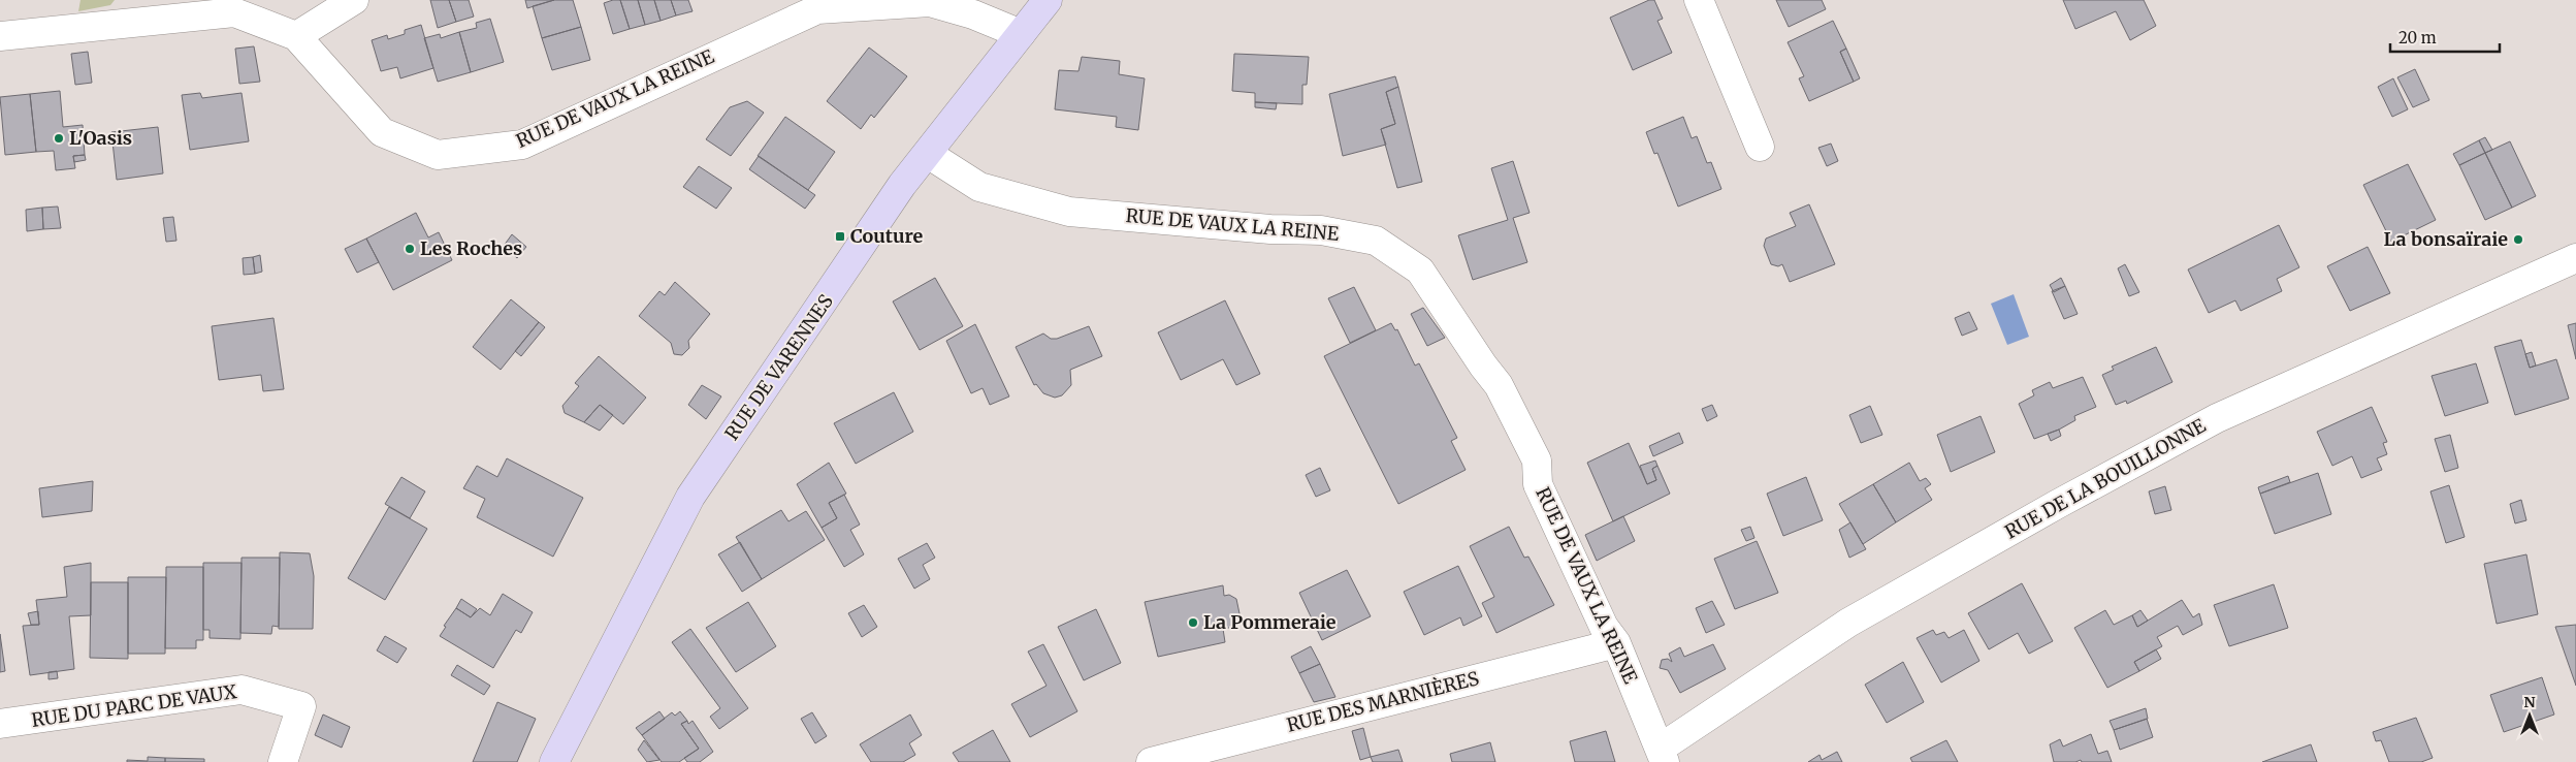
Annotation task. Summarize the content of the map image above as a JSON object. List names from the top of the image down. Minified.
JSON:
{"streets":{"street":["RUE DE VAUX LA REINE","RUE DE VARENNES","RUE DE LA BOUILLONNE","RUE DES MARNIÈRES","RUE DU PARC DE VAUX"]},"crossings":[["RUE DE VAUX LA REINE","RUE DE VARENNES"],["RUE DE VAUX LA REINE","RUE DE LA BOUILLONNE"],["RUE DE VAUX LA REINE","RUE DES MARNIÈRES"]],"places":{"other":["L'Oasis","La bonsaïraie","Les Roches","La Pommeraie"],"transit":["Couture"]},"scale_bar":"20 m","north":"top"}
